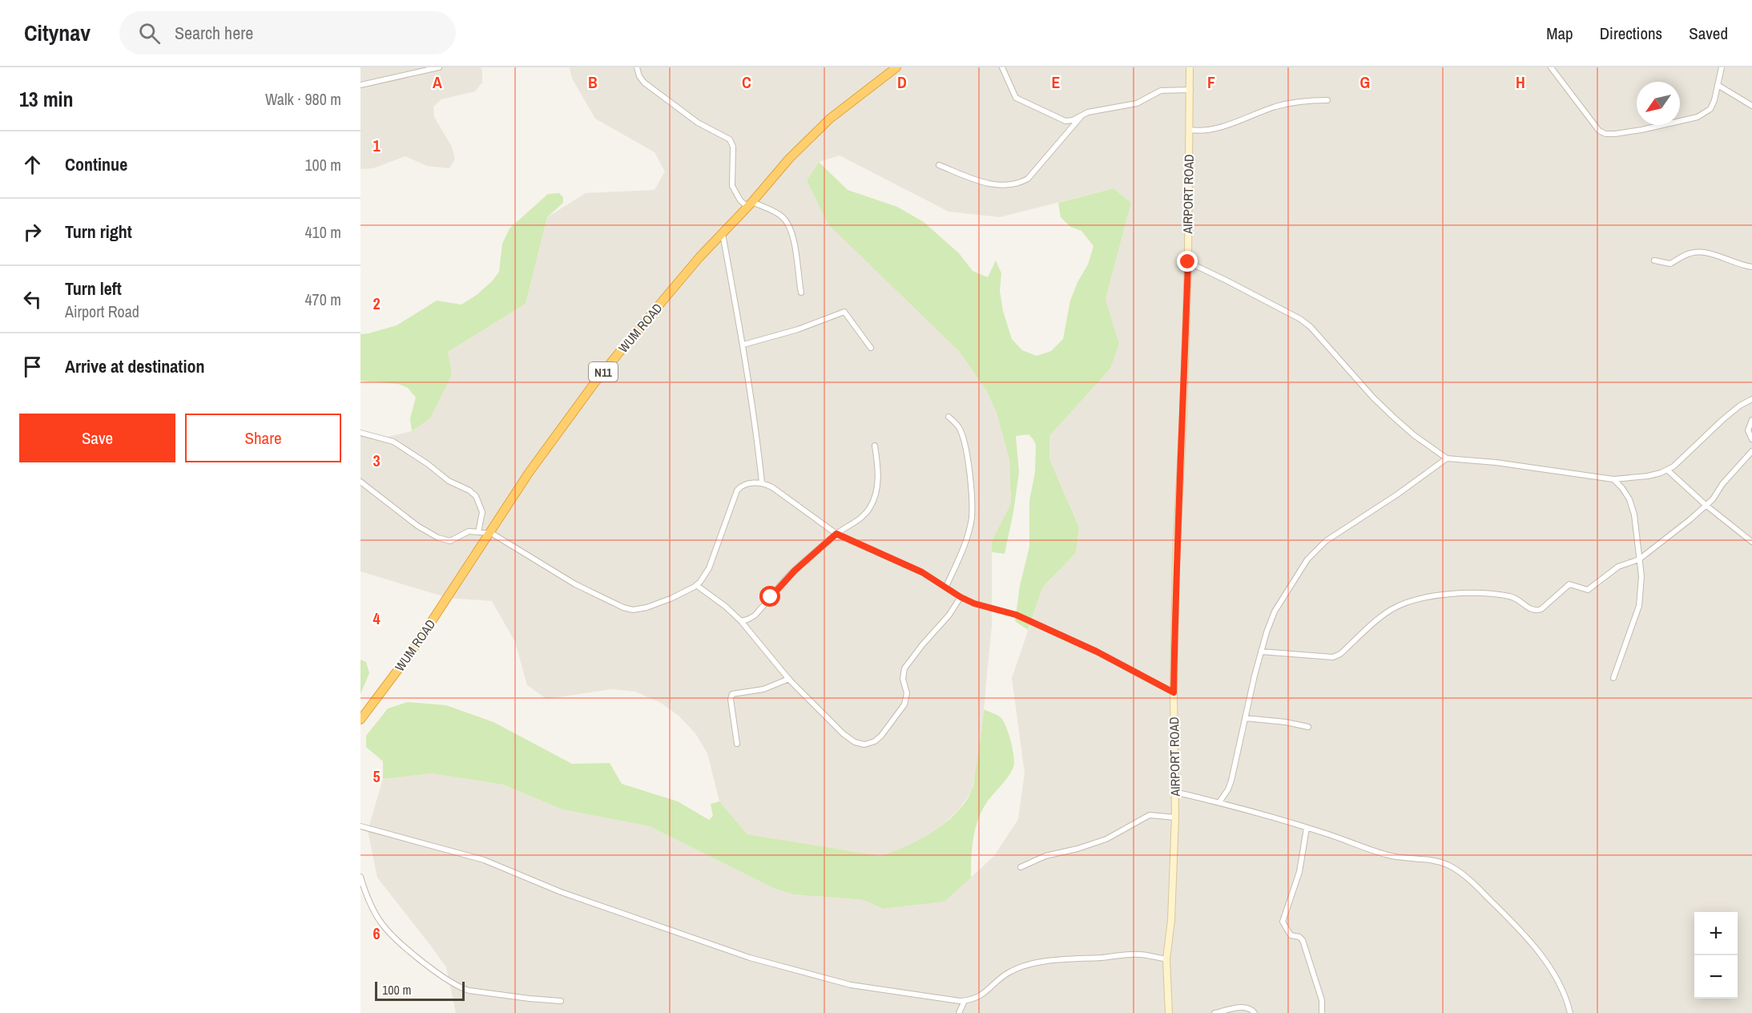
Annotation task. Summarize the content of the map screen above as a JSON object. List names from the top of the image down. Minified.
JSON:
{"streets":{"highway":["WUM ROAD","N11"],"main road":["AIRPORT ROAD"]},"scale_bar":"100 m","north":"bottom left","page":{"header":"Citynav","search":"Search here","nav":["Map","Directions","Saved"],"heading":["13 min","Walk · 980 m"],"list":[["Continue","100 m"],["Turn right","410 m"],["Turn left","Airport Road","470 m"],"Arrive at destination"],"buttons":["Save","Share"],"map_buttons":["+","−"],"scale":"100 m"},"grid":{"columns":["A","B","C","D","E","F","G","H"],"rows":["1","2","3","4","5","6"]}}
